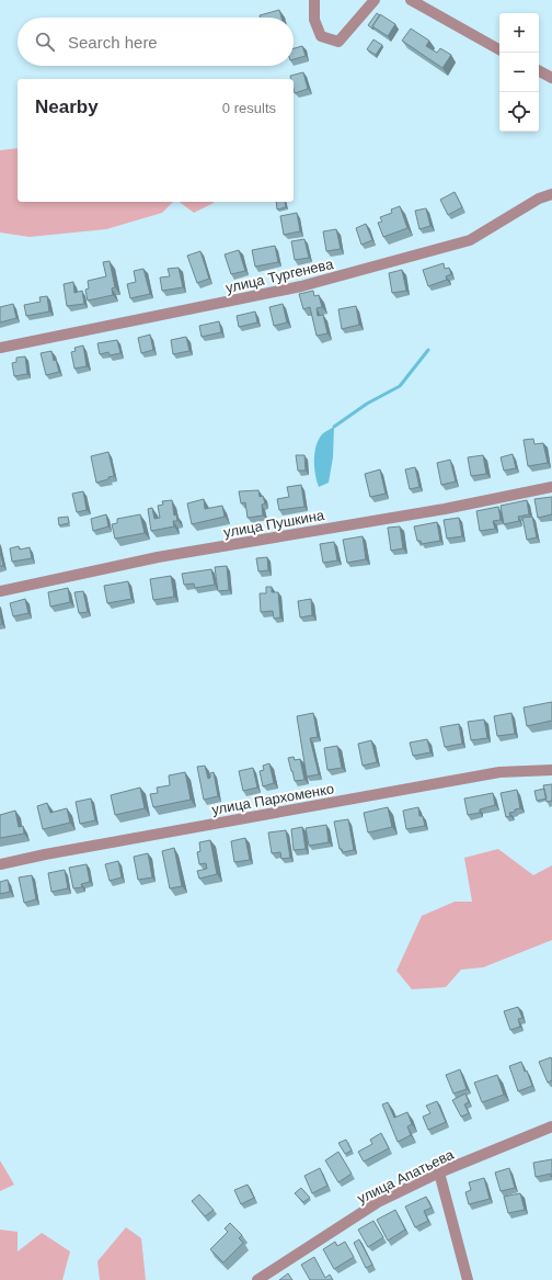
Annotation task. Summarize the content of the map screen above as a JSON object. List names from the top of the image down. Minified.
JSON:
{"streets":{"street":["улица Тургенева","улица Пушкина","улица Пархоменко","улица Апатьева"]},"page":{"map_buttons":["+","−"],"search":"Search here","heading":["Nearby","0 results"]}}
